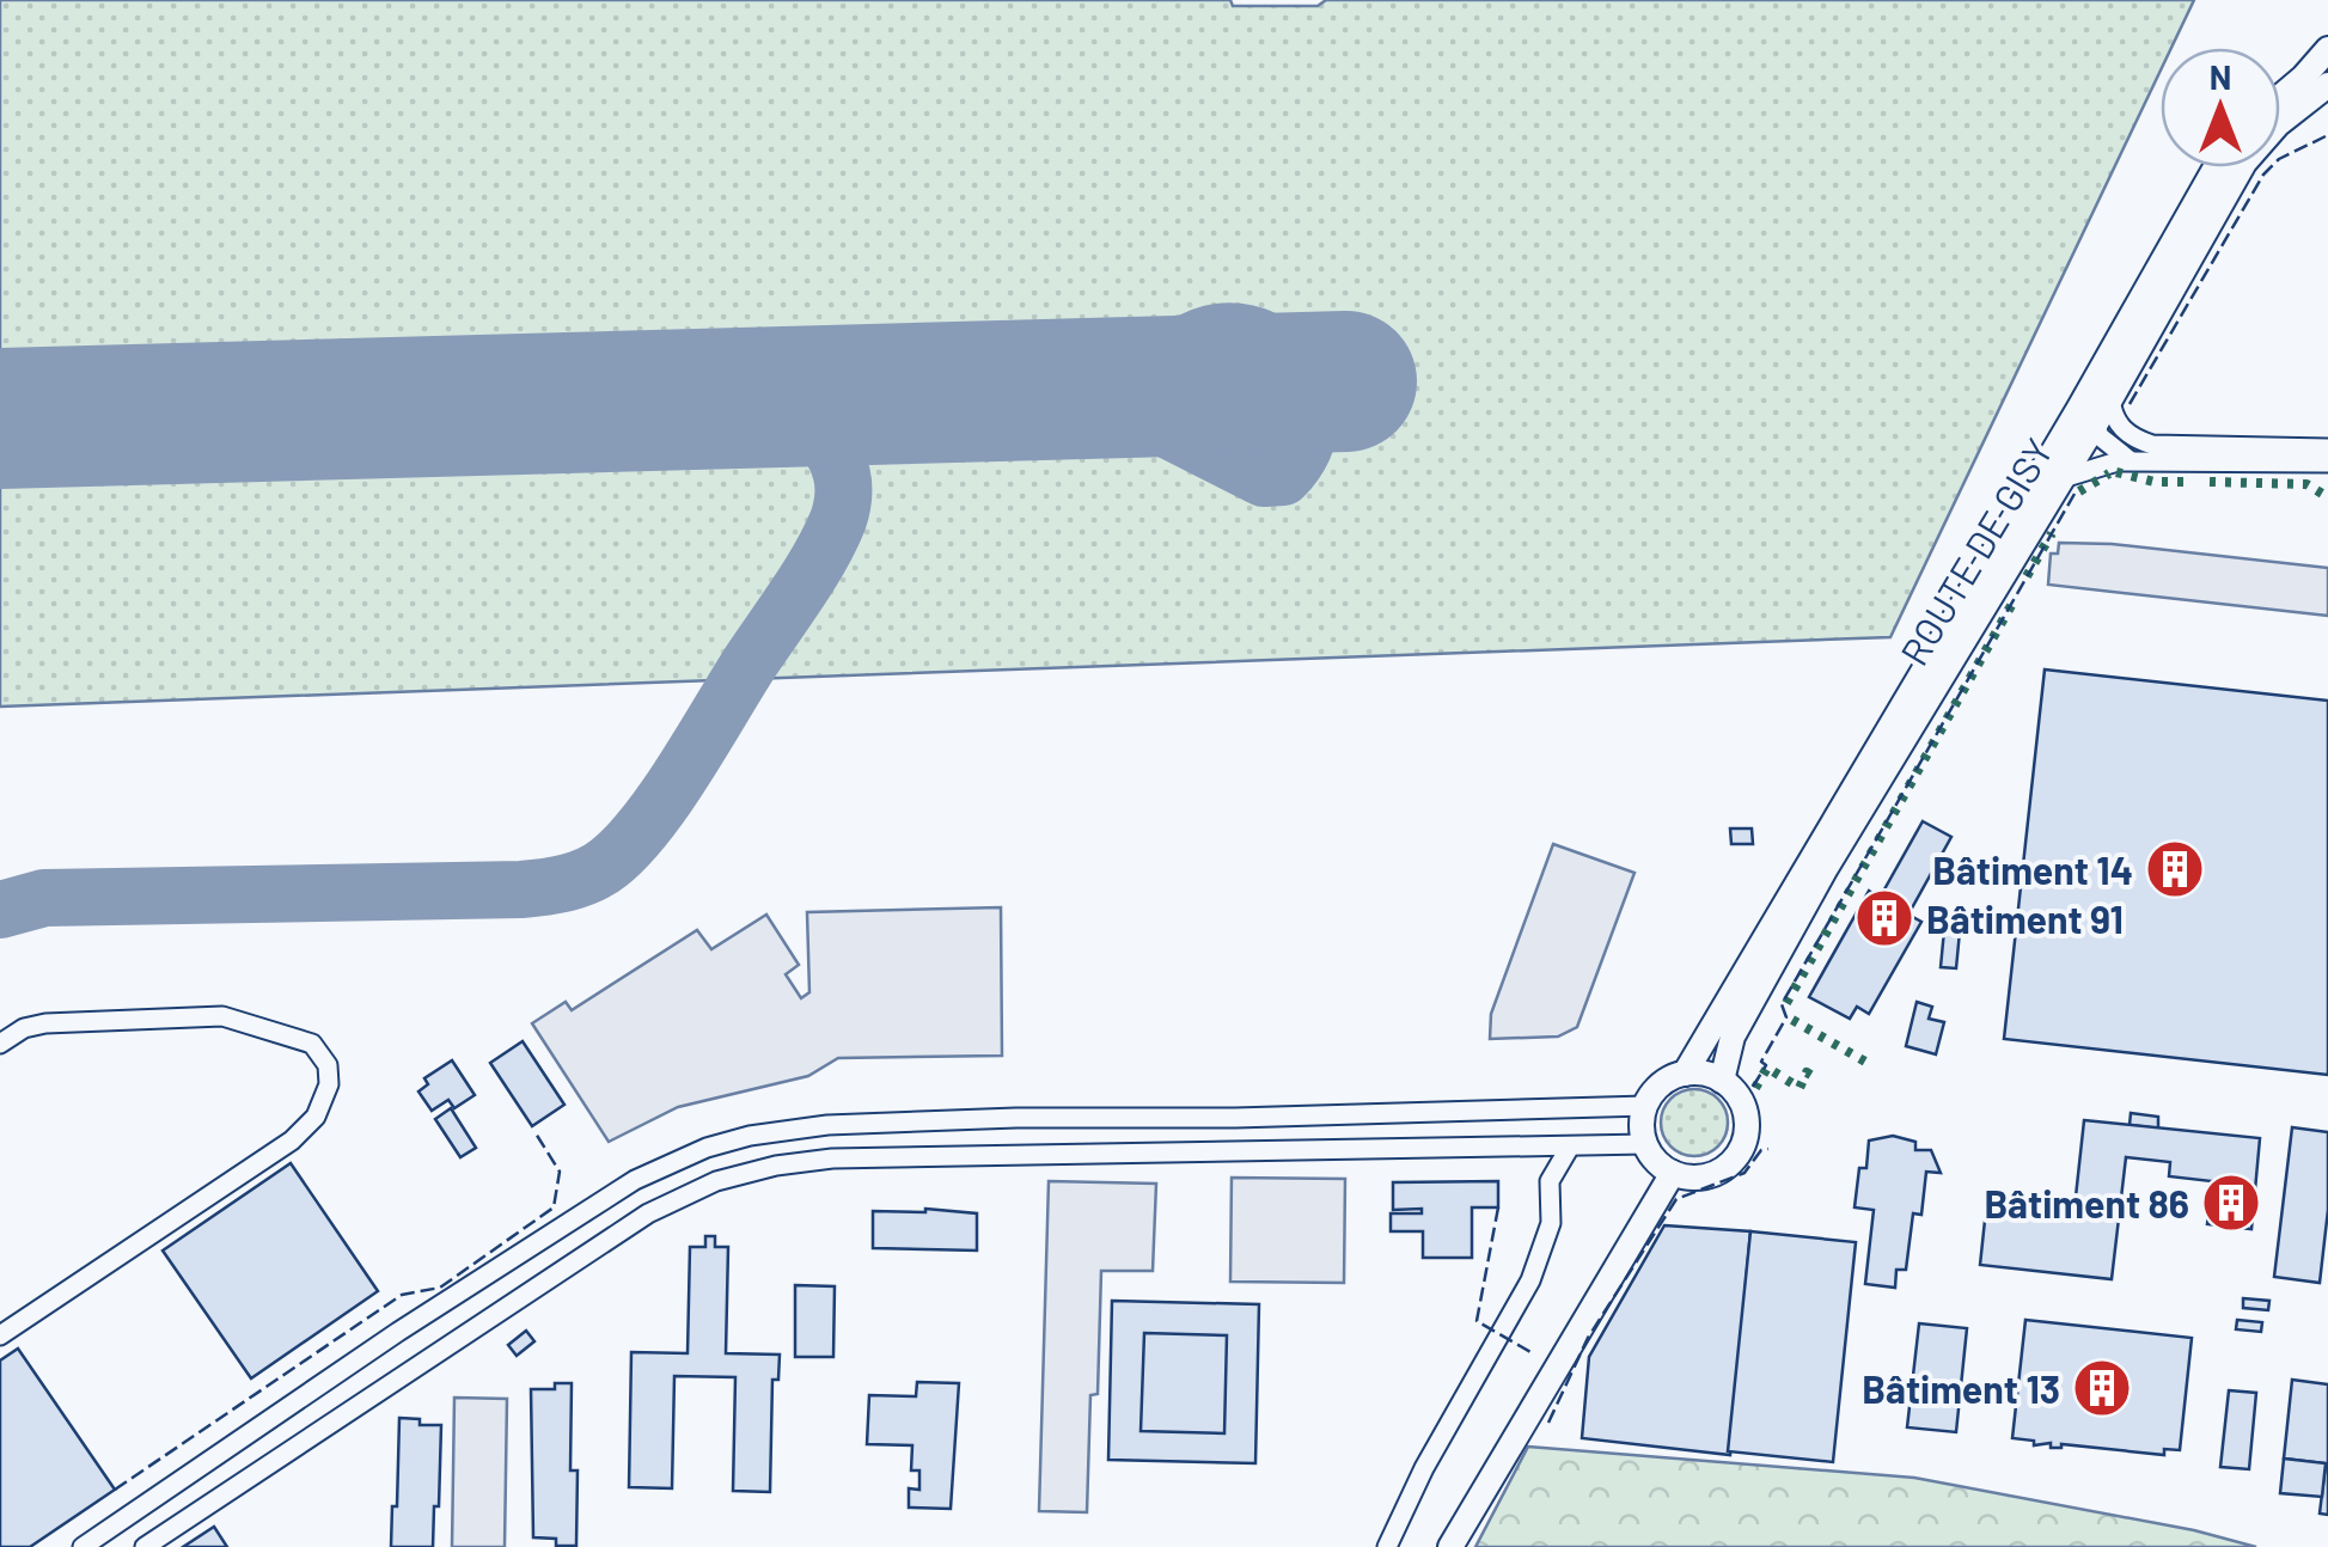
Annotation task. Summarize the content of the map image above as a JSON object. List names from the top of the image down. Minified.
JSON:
{"streets":{"street":["ROUTE DE GISY"]},"places":{"building":["Bâtiment 14","Bâtiment 91","Bâtiment 86","Bâtiment 13"]},"north":"top"}
